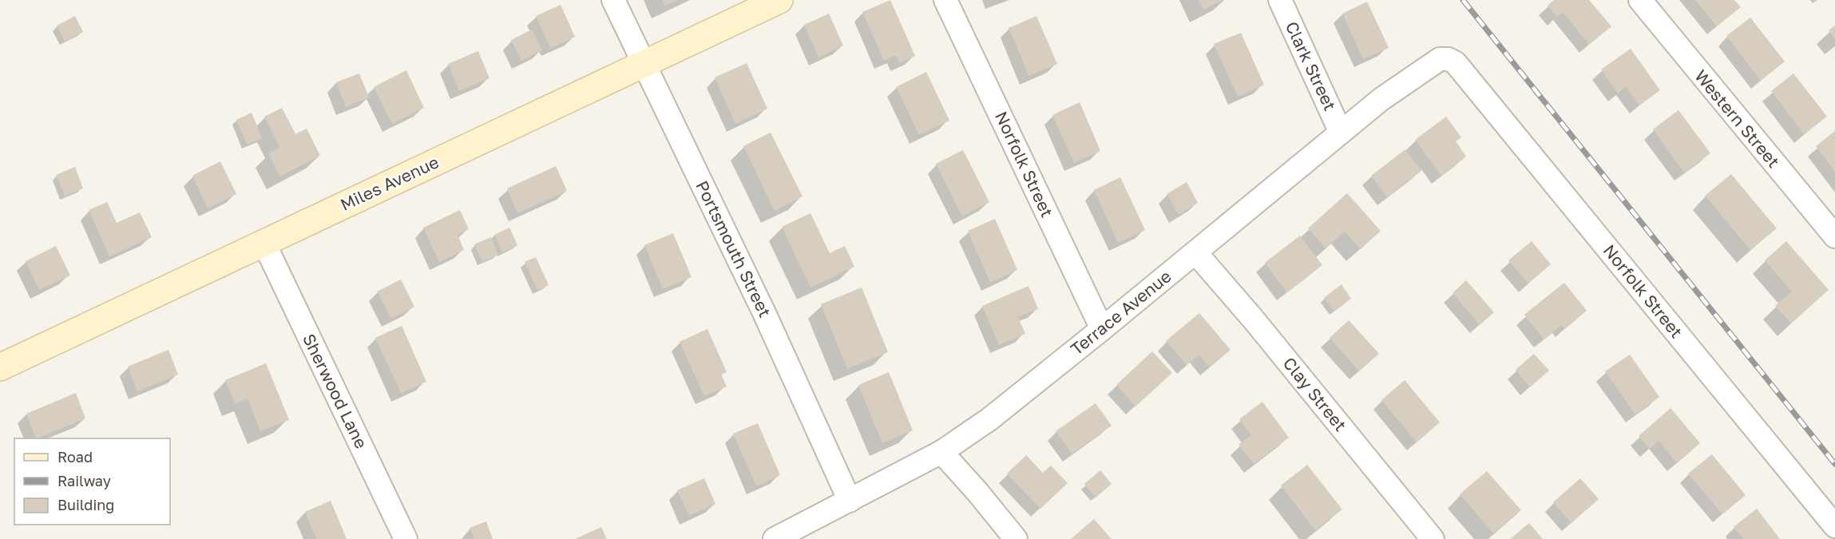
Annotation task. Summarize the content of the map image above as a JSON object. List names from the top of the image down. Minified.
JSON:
{"streets":{"street":["Clark Street","Western Street","Norfolk Street","Miles Avenue","Portsmouth Street","Terrace Avenue","Sherwood Lane","Clay Street"]},"crossings":[["Clark Street","Terrace Avenue"],["Norfolk Street","Terrace Avenue"],["Miles Avenue","Portsmouth Street"],["Miles Avenue","Sherwood Lane"],["Portsmouth Street","Terrace Avenue"],["Terrace Avenue","Clay Street"]],"legend":["Road","Railway","Building"]}
